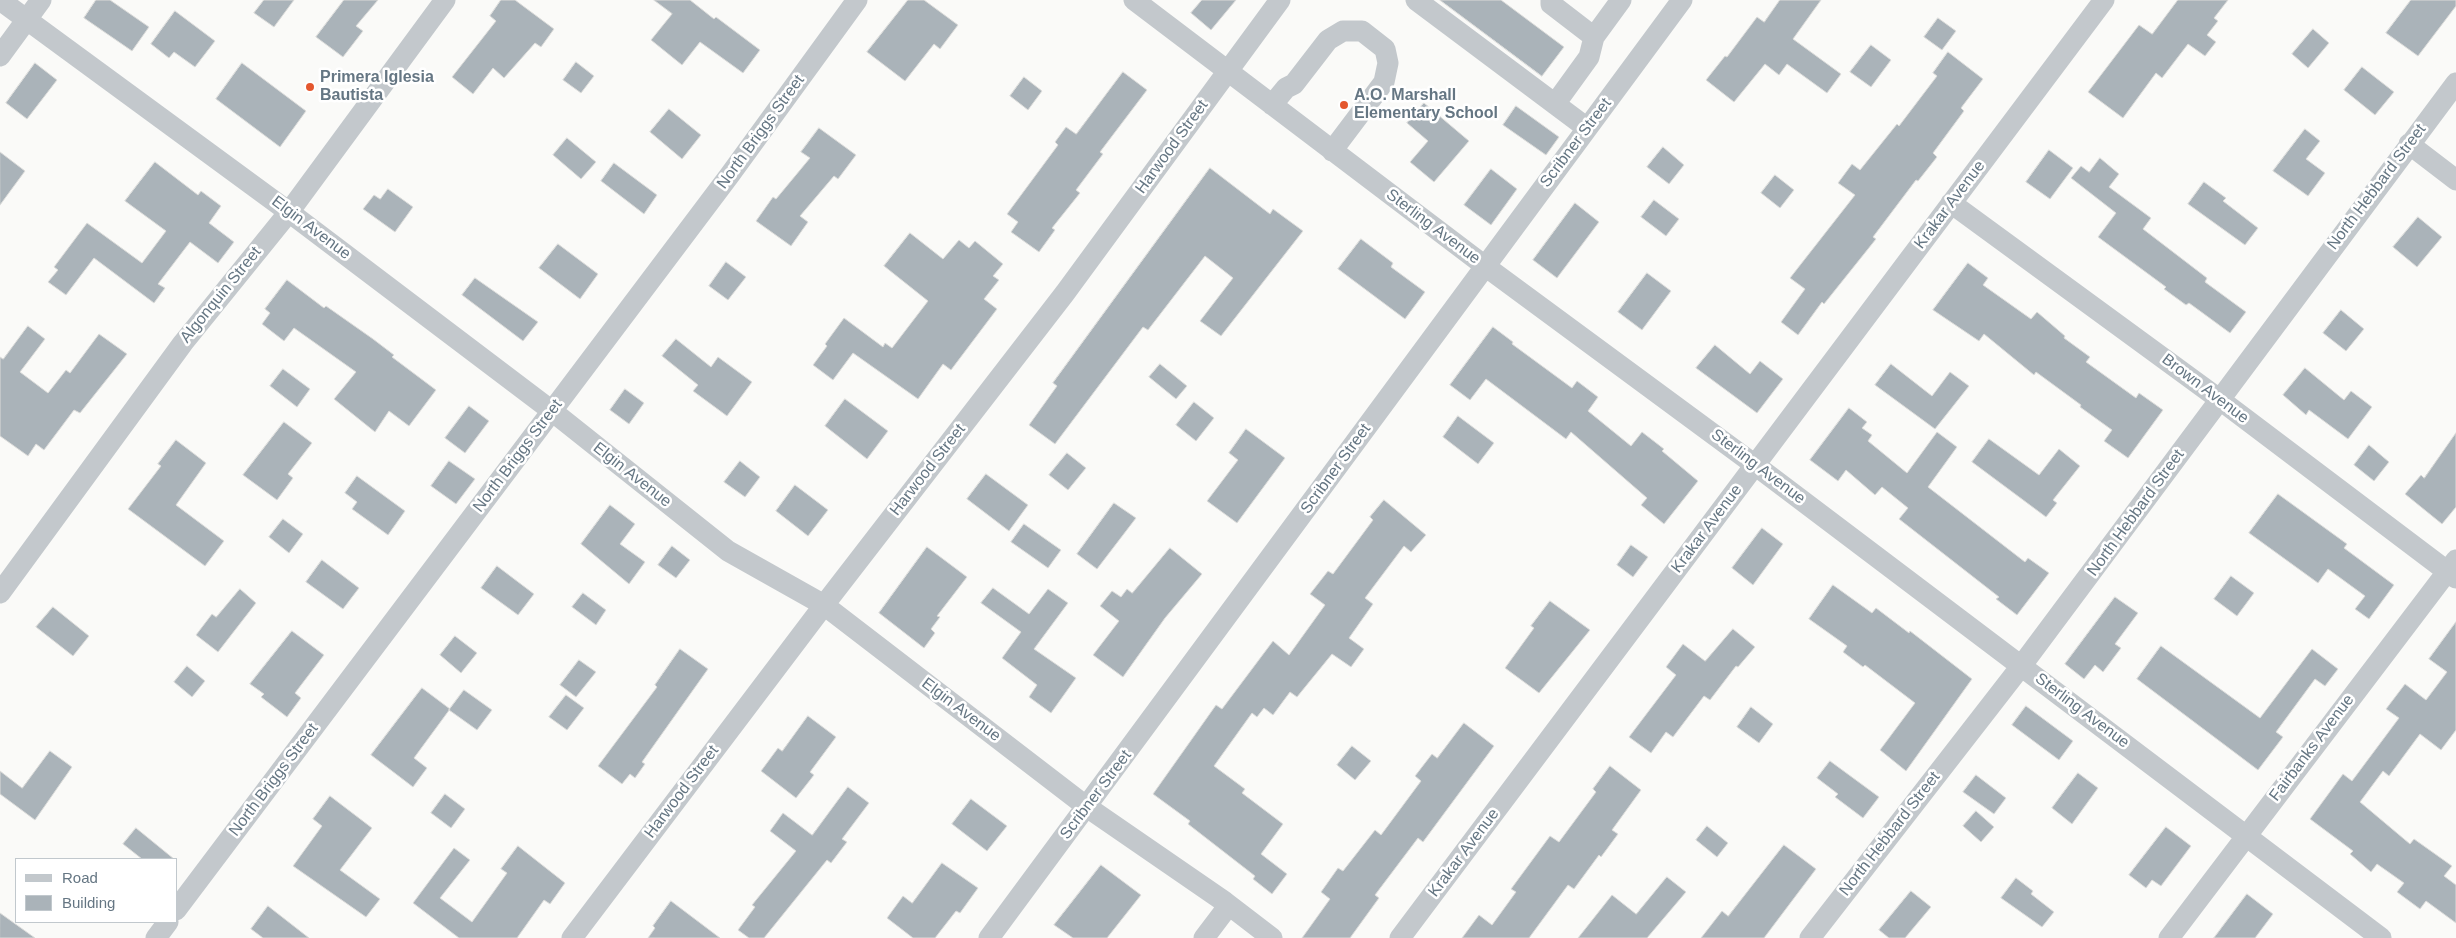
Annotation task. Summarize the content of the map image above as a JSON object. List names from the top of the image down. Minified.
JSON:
{"streets":{"street":["North Briggs Street","Scribner Street","Harwood Street","North Hebbard Street","Krakar Avenue","Sterling Avenue","Elgin Avenue","Algonquin Street","Brown Avenue","Fairbanks Avenue"]},"crossings":[["North Briggs Street","Elgin Avenue"],["Scribner Street","Sterling Avenue"],["Scribner Street","Elgin Avenue"],["Harwood Street","Sterling Avenue"],["Harwood Street","Elgin Avenue"],["North Hebbard Street","Sterling Avenue"],["North Hebbard Street","Brown Avenue"],["Krakar Avenue","Sterling Avenue"],["Krakar Avenue","Brown Avenue"],["Sterling Avenue","Fairbanks Avenue"],["Elgin Avenue","Algonquin Street"],["Brown Avenue","Fairbanks Avenue"]],"places":["Primera Iglesia Bautista","A.O. Marshall Elementary School"],"legend":["Road","Building"]}
